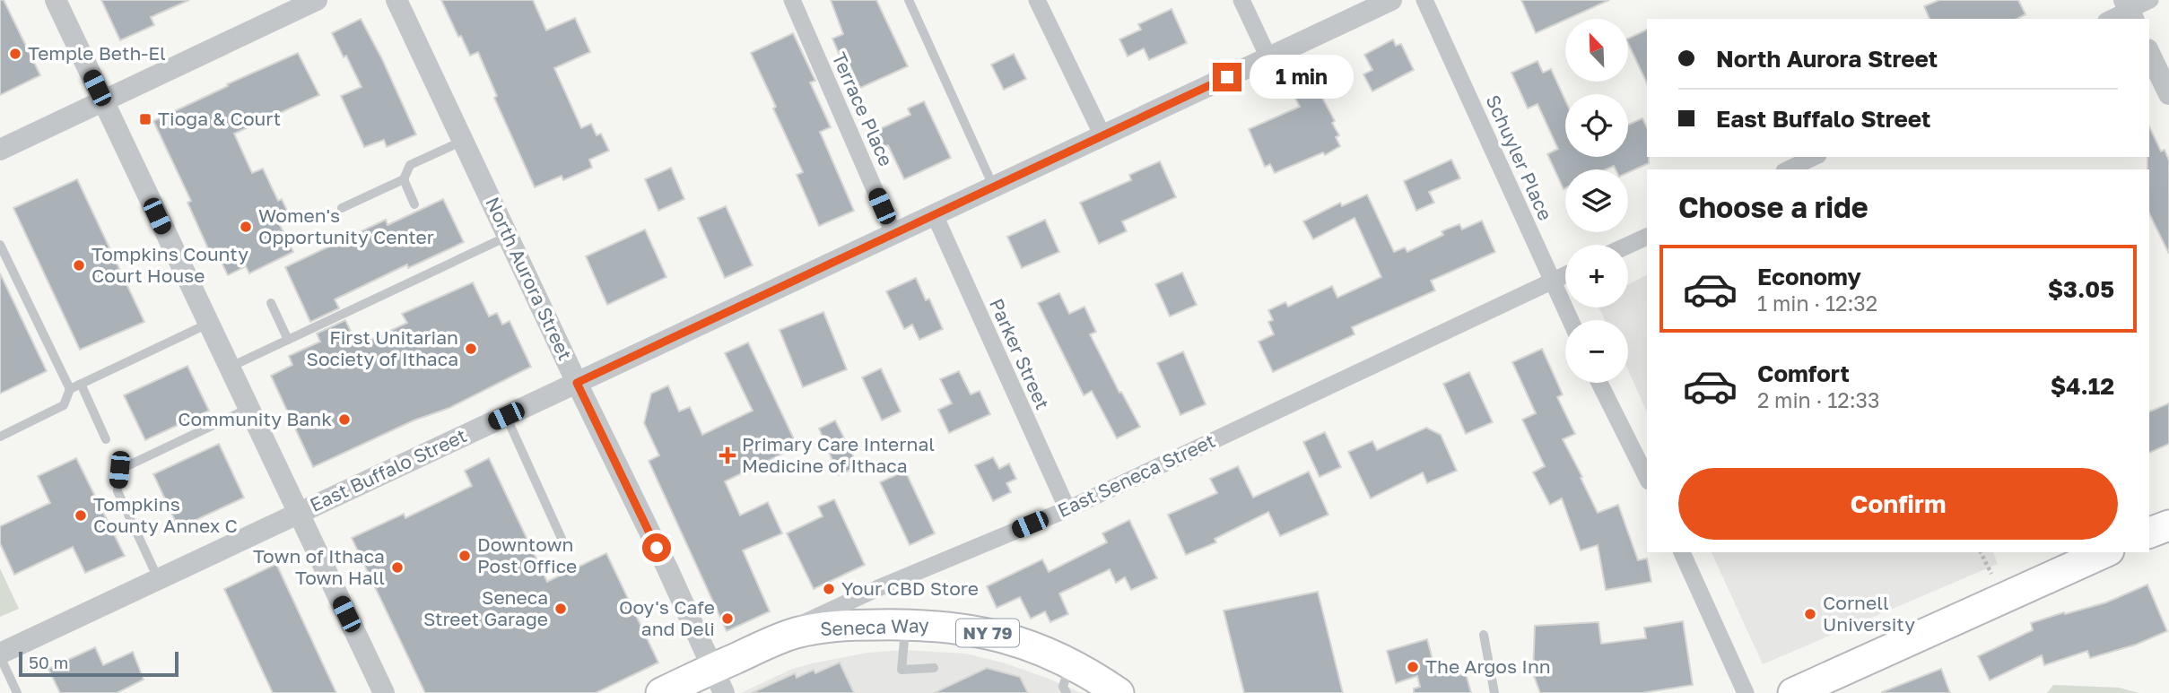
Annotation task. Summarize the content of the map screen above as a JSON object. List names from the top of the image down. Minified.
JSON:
{"streets":{"highway":["East Seneca Street","Seneca Way","NY 79"],"street":["Terrace Place","Schuyler Place","North Aurora Street","Parker Street","East Buffalo Street"]},"crossings":[["Terrace Place","East Buffalo Street"],["Schuyler Place","East Seneca Street"],["North Aurora Street","East Buffalo Street"],["North Aurora Street","East Seneca Street"],["Parker Street","East Buffalo Street"],["Parker Street","East Seneca Street"],["East Seneca Street","Seneca Way"]],"places":{"other":["Temple Beth-El","Women's Opportunity Center","Tompkins County Court House","First Unitarian Society of Ithaca","Community Bank","Tompkins County Annex C","Downtown Post Office","Town of Ithaca Town Hall","Your CBD Store","Seneca Street Garage","Cornell University","Ooy's Cafe and Deli","The Argos Inn"],"transit":["Tioga & Court"],"health":["Primary Care Internal Medicine of Ithaca"]},"scale_bar":"50 m","north":"top left","page":{"map_buttons":["+","−"],"banner":["North Aurora Street","East Buffalo Street"],"bubble":"1 min","heading":"Choose a ride","list":[{"name":"Economy","note":"1 min · 12:32","value":"$3.05"},{"name":"Comfort","note":"2 min · 12:33","value":"$4.12"}],"buttons":"Confirm","scale":"50 m"}}
